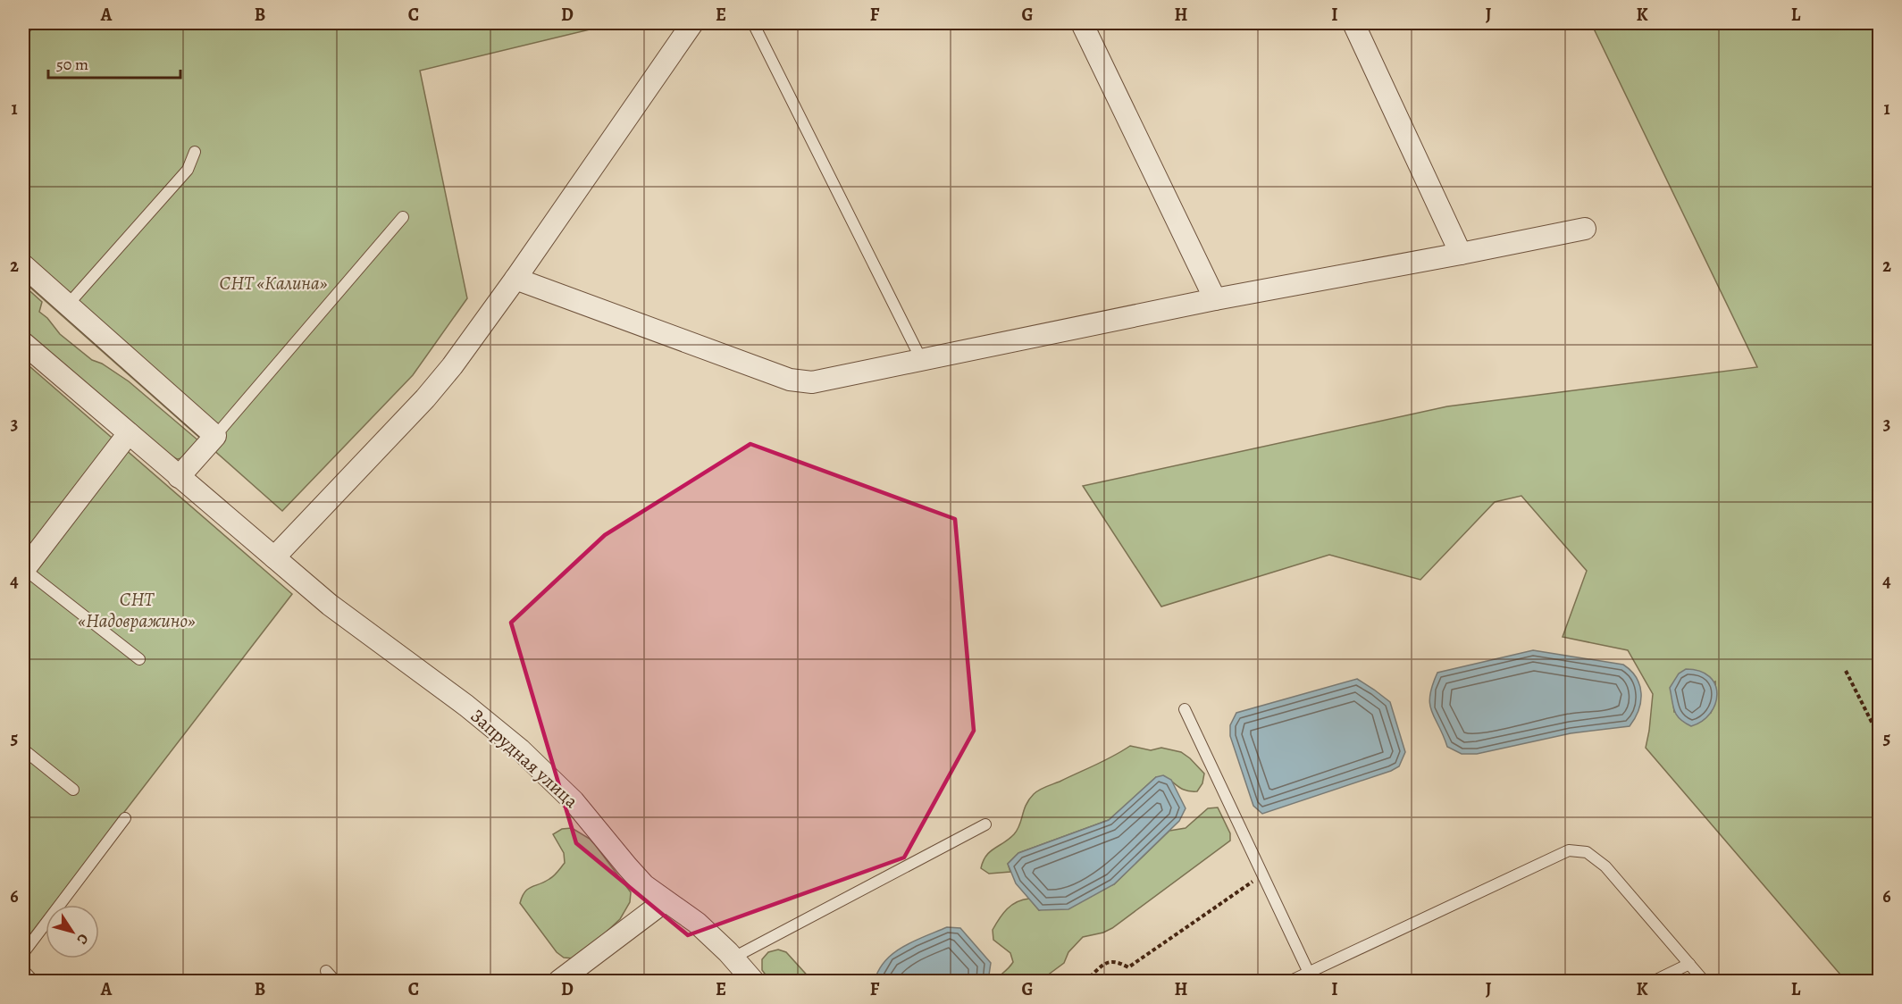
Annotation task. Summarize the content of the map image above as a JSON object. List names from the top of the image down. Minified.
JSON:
{"streets":{"street":["Запрудная улица"]},"parks":["СНТ «Калина»","СНТ «Надовражино»"],"scale_bar":"50 m","north":"bottom right","grid":{"columns":["A","B","C","D","E","F","G","H","I","J","K","L"],"rows":["1","2","3","4","5","6"]}}
